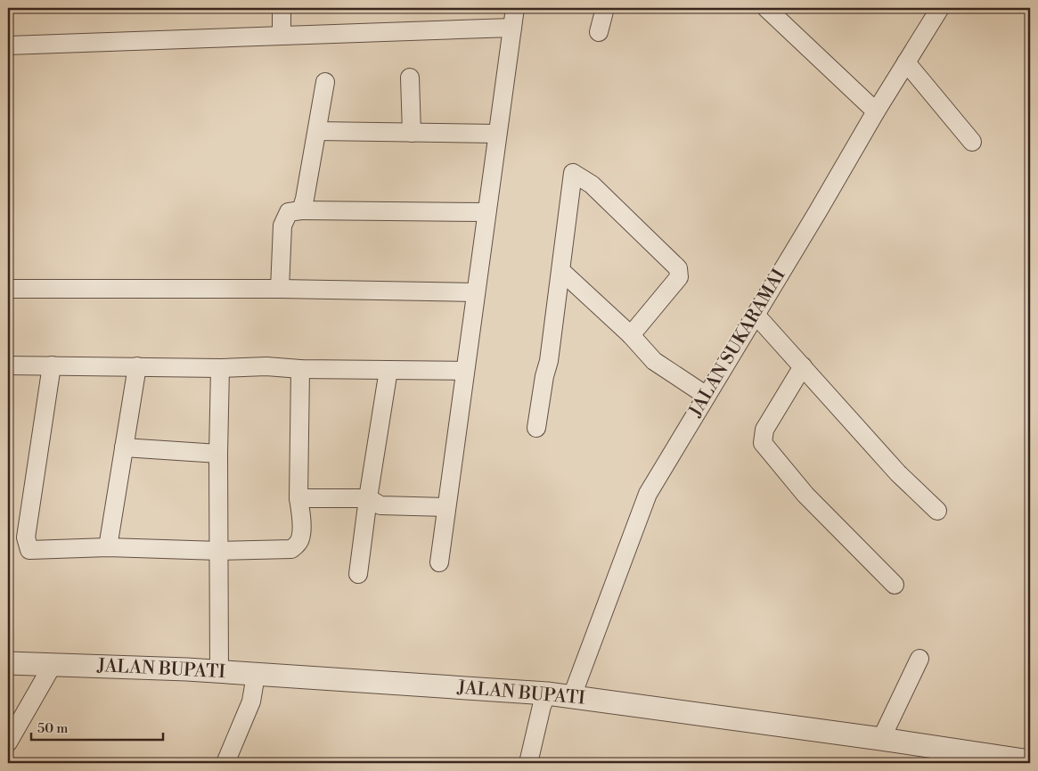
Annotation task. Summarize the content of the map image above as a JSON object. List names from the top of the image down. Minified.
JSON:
{"streets":{"street":["JALAN SUKARAMAI","JALAN BUPATI"]},"crossings":[["JALAN SUKARAMAI","JALAN BUPATI"]],"scale_bar":"50 m"}
